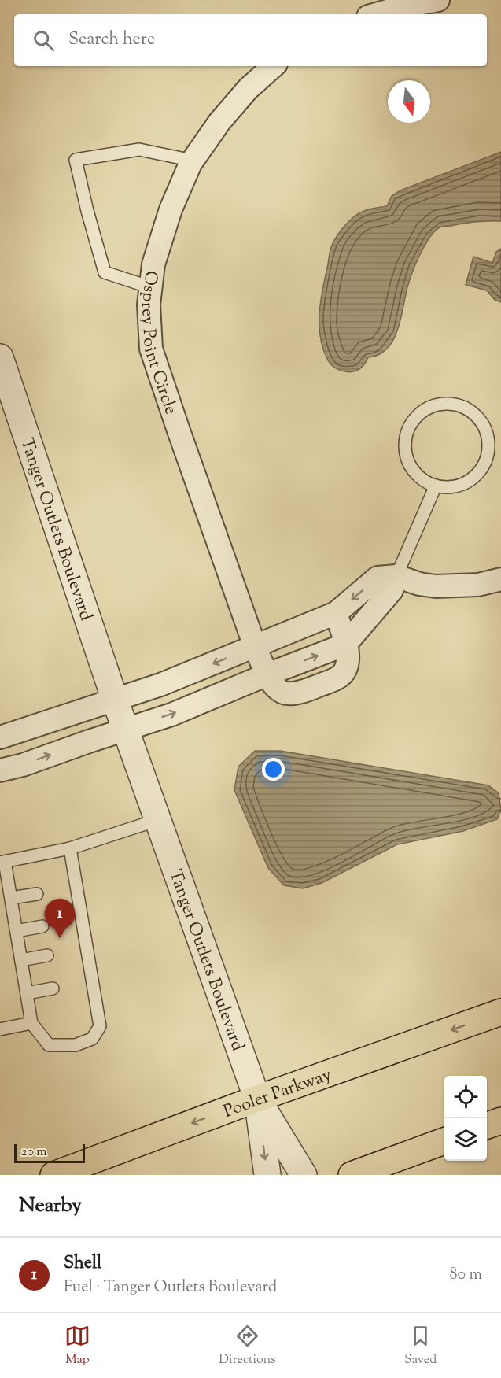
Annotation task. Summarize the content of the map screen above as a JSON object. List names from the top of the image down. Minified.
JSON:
{"streets":{"main road":["Pooler Parkway"],"street":["Osprey Point Circle","Tanger Outlets Boulevard"]},"crossings":[["Tanger Outlets Boulevard","Pooler Parkway"]],"one_way":["Pooler Parkway"],"scale_bar":"20 m","north":"bottom","page":{"search":"Search here","pins":"1","scale":"20 m","heading":"Nearby","list":[{"mark":"1","name":"Shell","note":"Fuel · Tanger Outlets Boulevard","value":"80 m"}],"nav":["Map","Directions","Saved"]}}
